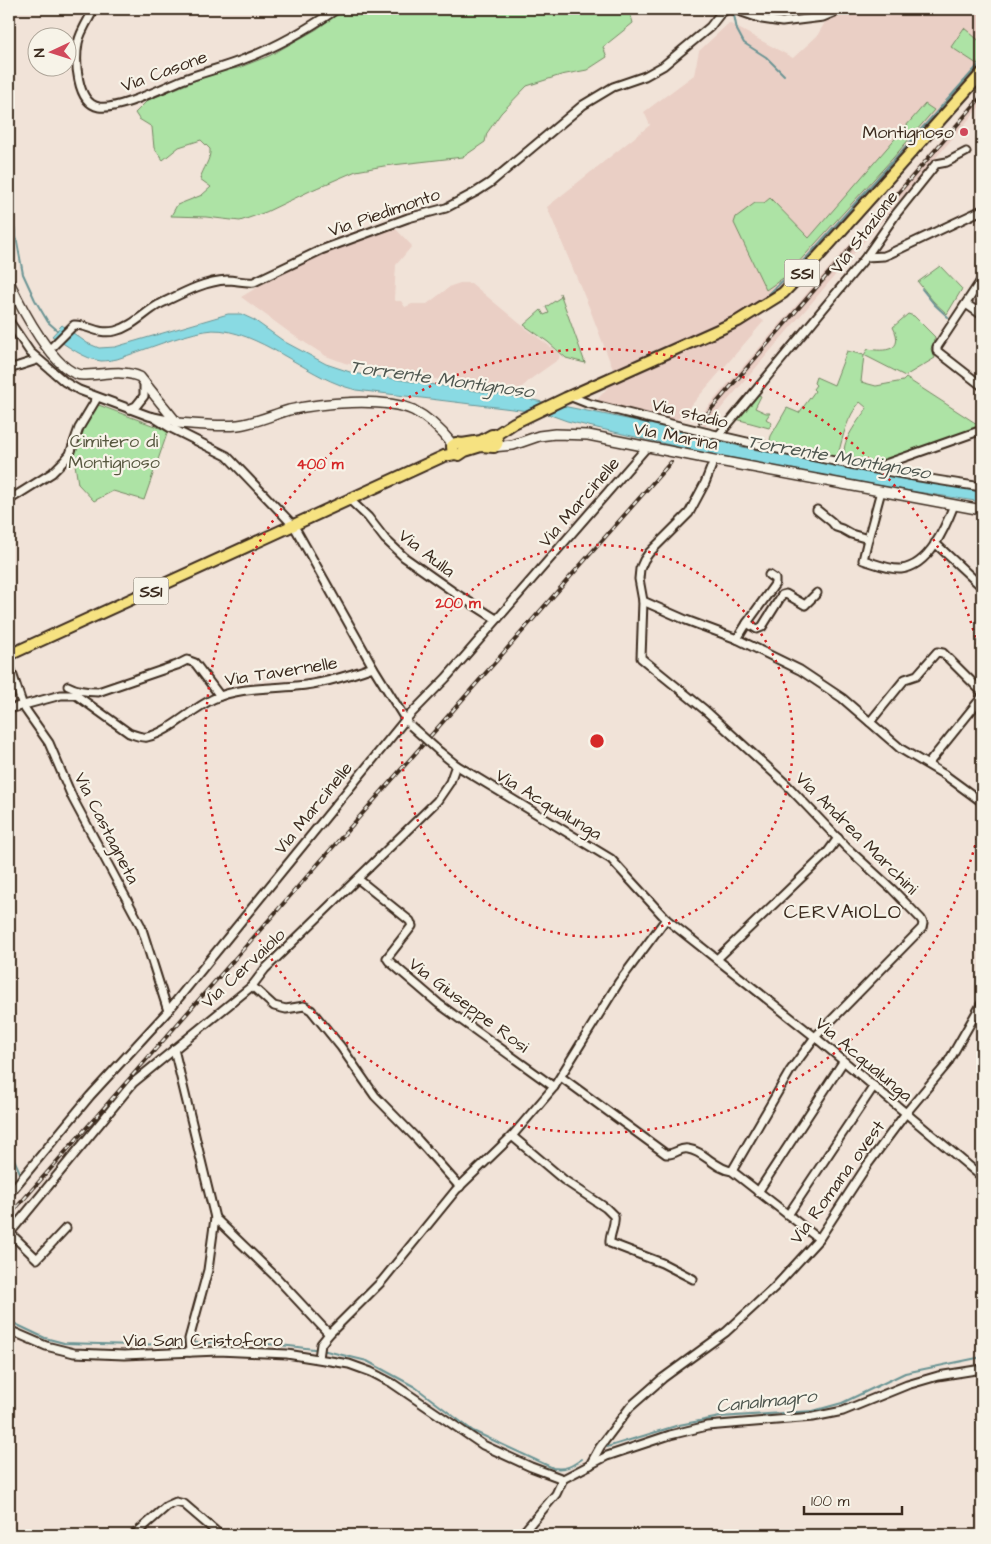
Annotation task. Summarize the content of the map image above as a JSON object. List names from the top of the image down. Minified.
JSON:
{"streets":{"main road":["SS1"],"street":["Via Casone","Via Piedimonto","Via Stazione","Via stadio","Via Marina","Via Marcinelle","Via Aulla","Via Tavernelle","Via Acqualunga","Via Castagneta","Via Andrea Marchini","Via Cervaiolo","Via Giuseppe Rosi","Via Romana ovest","Via San Cristoforo"]},"crossings":[["Via Stazione","Via stadio"],["SS1","Via stadio"],["SS1","Via Marina"],["SS1","Via Aulla"],["SS1","Via Acqualunga"],["Via Marina","Via Marcinelle"],["Via Marcinelle","Via Aulla"],["Via Marcinelle","Via Acqualunga"],["Via Marcinelle","Via Castagneta"],["Via Tavernelle","Via Acqualunga"],["Via Tavernelle","Via Castagneta"],["Via Acqualunga","Via Andrea Marchini"],["Via Acqualunga","Via Cervaiolo"],["Via Acqualunga","Via Romana ovest"],["Via Cervaiolo","Via Giuseppe Rosi"]],"districts":["CERVAIOLO"],"water":["Torrente Montignoso","Canalmagro"],"parks":["Cimitero di Montignoso"],"places":["Montignoso"],"scale_bar":"100 m","north":"left","rings":["400 m","200 m"]}
